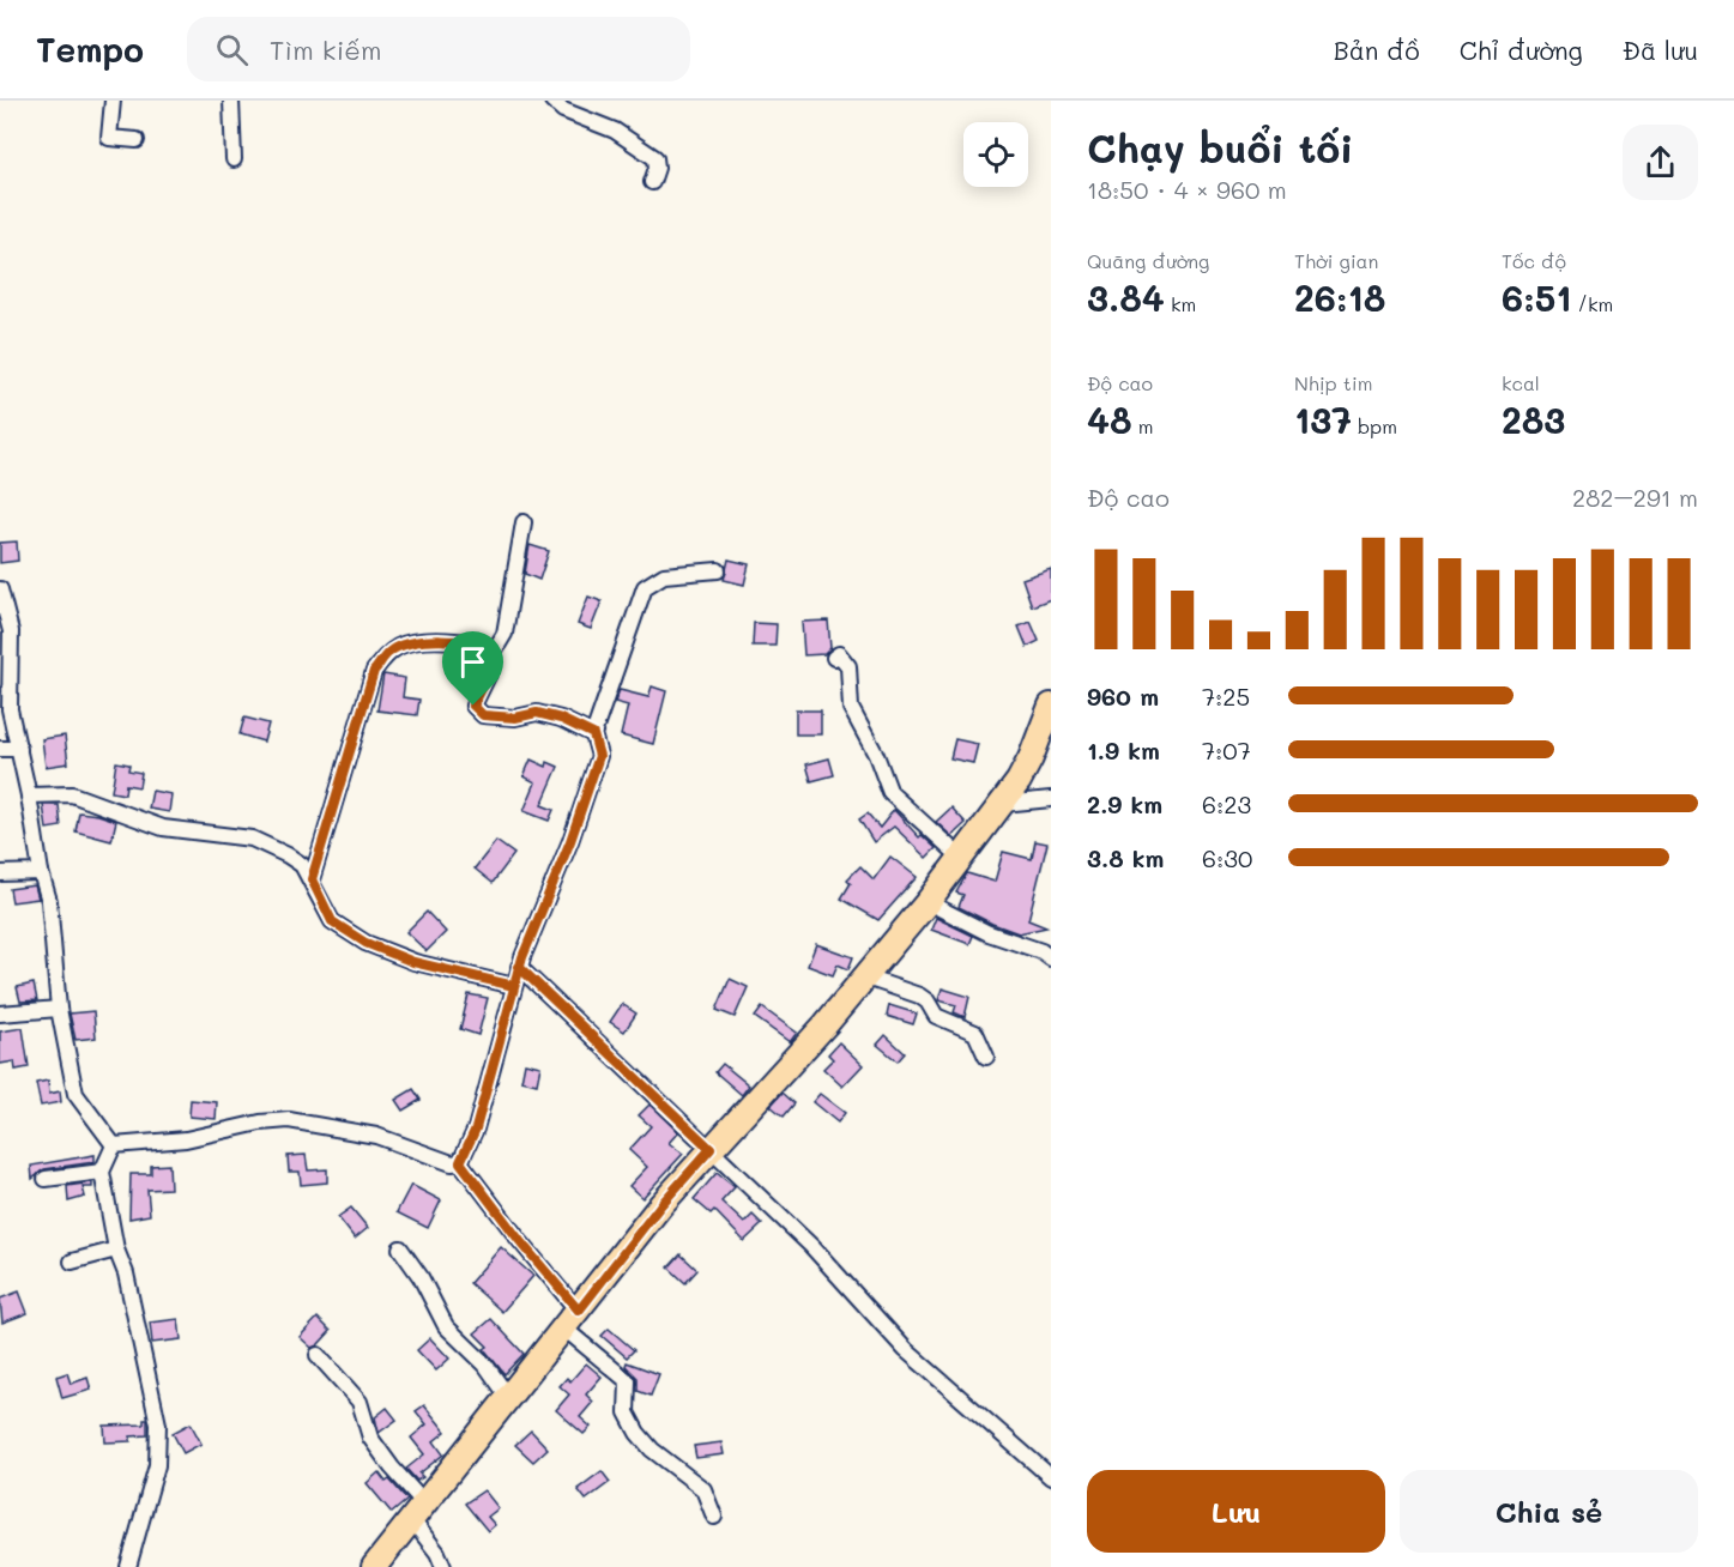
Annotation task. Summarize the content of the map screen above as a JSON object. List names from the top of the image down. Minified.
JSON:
{"page":{"header":"Tempo","search":"Tìm kiếm","nav":["Bản đồ","Chỉ đường","Đã lưu"],"heading":["Chạy buổi tối","18:50 · 4 × 960 m"],"stats":[["Quãng đường","3.84 km"],["Thời gian","26:18"],["Tốc độ","6:51 /km"],["Độ cao","48 m"],["Nhịp tim","137 bpm"],["kcal","283"]],"chart":["Độ cao","282–291 m"],"list":[{"name":"960 m","note":"7:25"},{"name":"1.9 km","note":"7:07"},{"name":"2.9 km","note":"6:23"},{"name":"3.8 km","note":"6:30"}],"buttons":["Lưu","Chia sẻ"]}}
